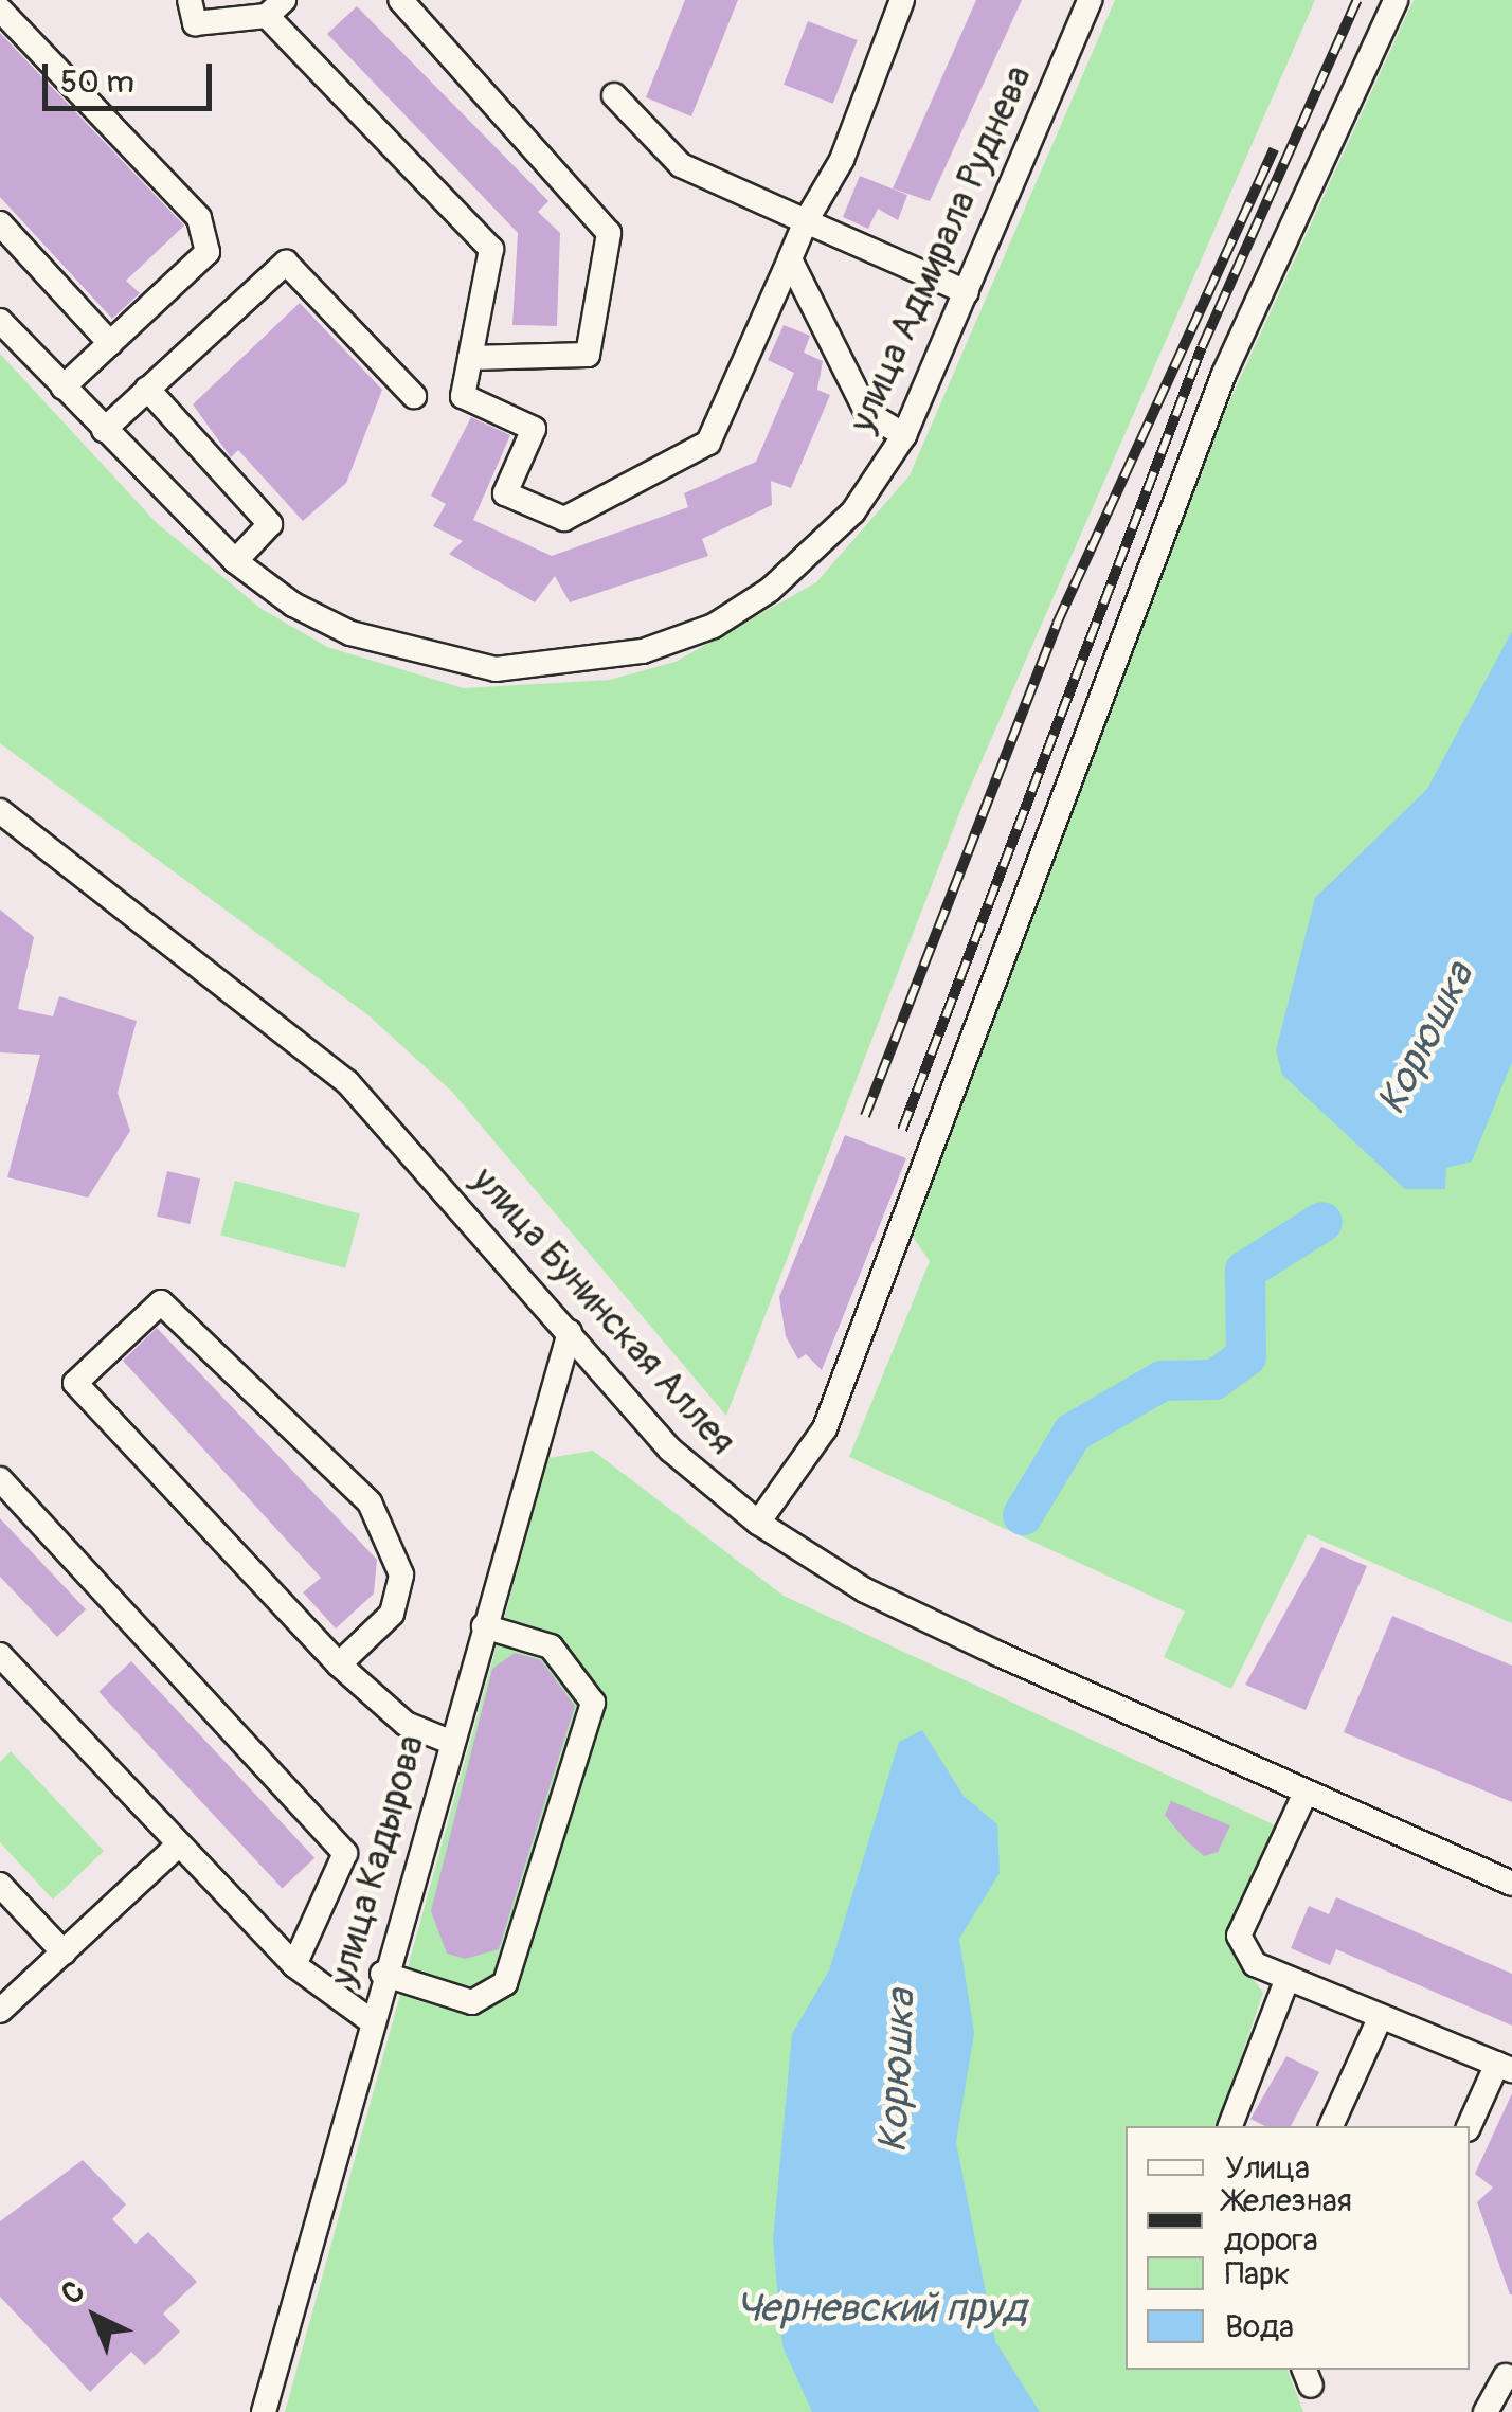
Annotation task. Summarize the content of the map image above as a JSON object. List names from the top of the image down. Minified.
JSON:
{"streets":{"street":["улица Адмирала Руднева","улица Бунинская Аллея","улица Кадырова"]},"crossings":[["улица Бунинская Аллея","улица Кадырова"]],"water":["Корюшка","Черневский пруд"],"legend":["Улица","Железная дорога","Парк","Вода"],"scale_bar":"50 m","north":"top left"}
